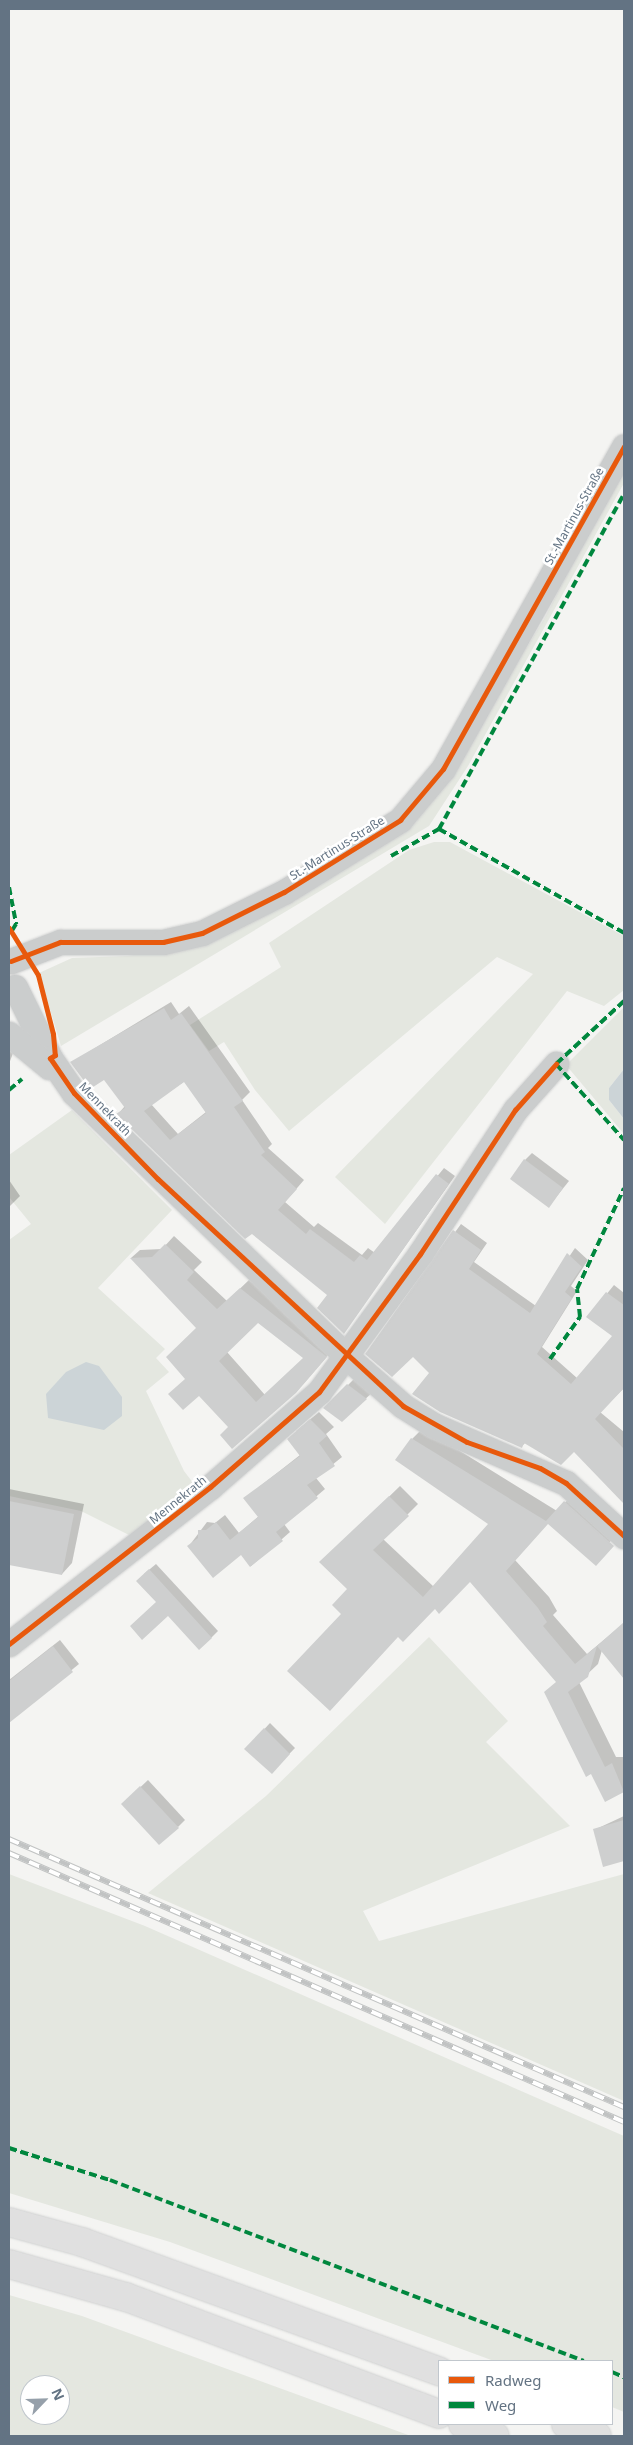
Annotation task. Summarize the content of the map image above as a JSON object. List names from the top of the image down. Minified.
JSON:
{"streets":{"street":["St.-Martinus-Straße","Mennekrath"]},"crossings":[["St.-Martinus-Straße","Mennekrath"]],"legend":["Radweg","Weg"],"north":"top right"}
